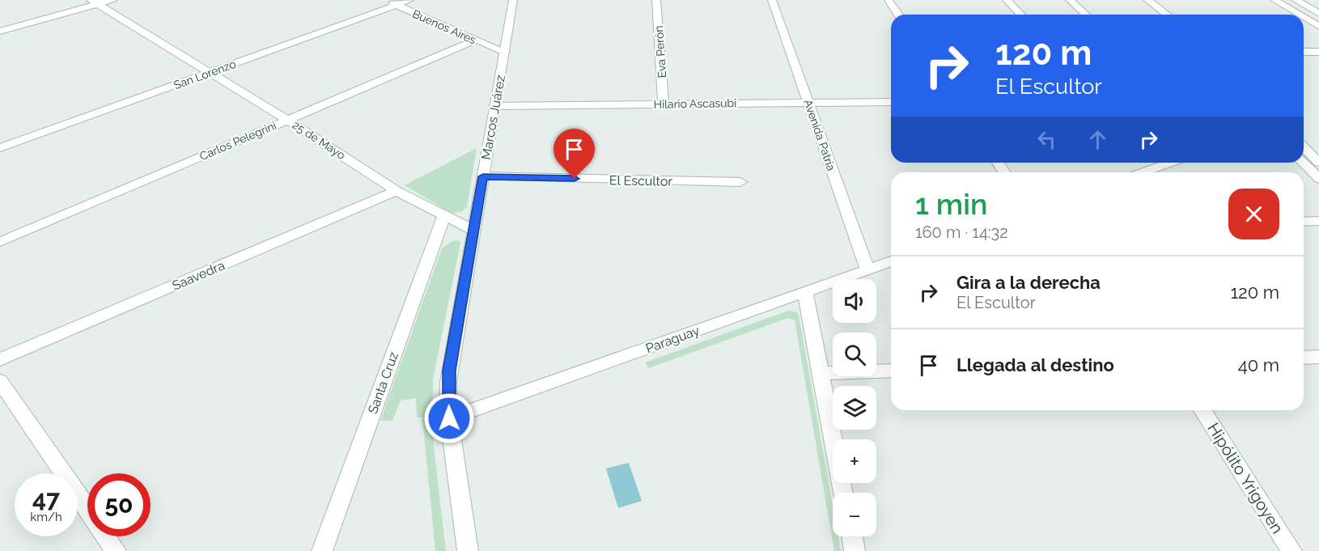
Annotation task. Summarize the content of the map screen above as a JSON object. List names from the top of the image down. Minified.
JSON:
{"streets":{"street":["Buenos Aires","Eva Perón","San Lorenzo","Hilario Ascasubi","Marcos Juárez","Avenida Patria","25 de Mayo","Carlos Pelegrini","El Escultor","Saavedra","Paraguay","Santa Cruz","Hipólito Yrigoyen"]},"crossings":[["Buenos Aires","San Lorenzo"],["Buenos Aires","Marcos Juárez"],["Buenos Aires","Carlos Pelegrini"],["Eva Perón","Hilario Ascasubi"],["San Lorenzo","25 de Mayo"],["Hilario Ascasubi","Marcos Juárez"],["Hilario Ascasubi","Avenida Patria"],["Marcos Juárez","25 de Mayo"],["Marcos Juárez","El Escultor"],["Marcos Juárez","Paraguay"],["Avenida Patria","Paraguay"],["25 de Mayo","Carlos Pelegrini"],["25 de Mayo","Saavedra"],["25 de Mayo","Santa Cruz"]],"page":{"turn":["120 m","El Escultor"],"heading":["1 min","160 m · 14:32"],"list":[{"name":"Gira a la derecha","note":"El Escultor","value":"120 m"},{"name":"Llegada al destino","value":"40 m"}],"map_buttons":["+","−"],"speed":"47 km/h","limit":"50"}}
